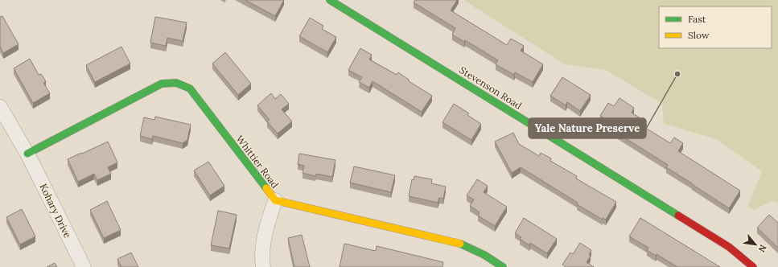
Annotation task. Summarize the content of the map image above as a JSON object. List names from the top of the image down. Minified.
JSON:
{"streets":{"street":["Stevenson Road","Whittier Road","Kohary Drive"]},"crossings":[["Whittier Road","Kohary Drive"]],"places":["Yale Nature Preserve"],"legend":["Fast","Slow"],"north":"bottom right"}
